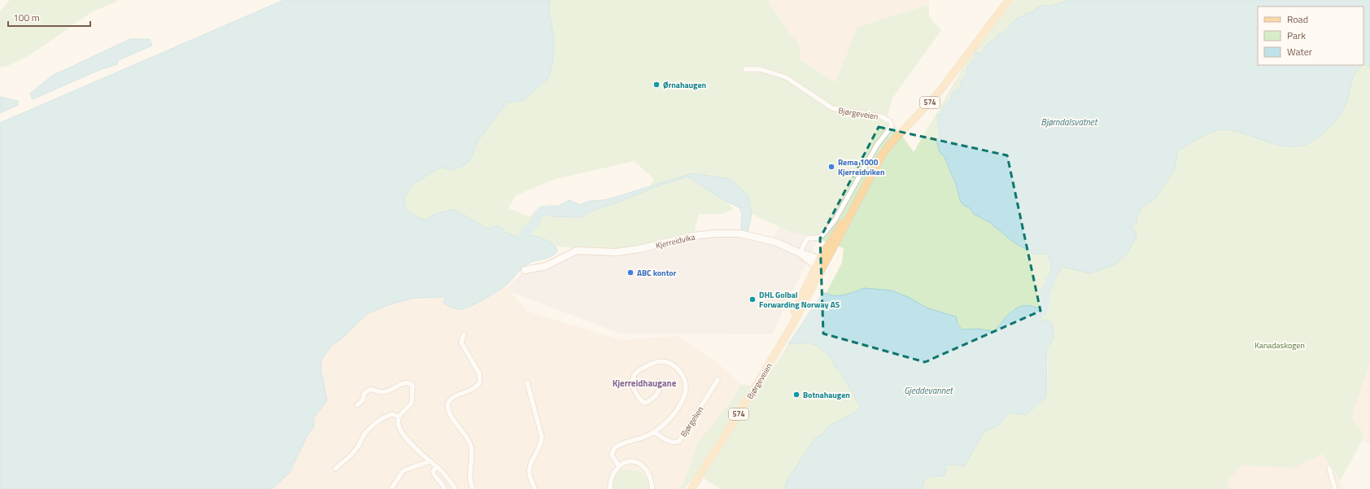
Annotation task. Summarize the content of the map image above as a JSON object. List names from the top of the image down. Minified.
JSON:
{"streets":{"main road":["574","Bjørgeveien"],"street":["Kjerreidvika","Bjørgelien"]},"crossings":[["Bjørgeveien","Kjerreidvika"]],"districts":["Kjerreidhaugane"],"water":["Bjørndalsvatnet","Gjeddevannet"],"parks":["Kanadaskogen"],"places":["Ørnahaugen","Rema 1000 Kjerreidviken","ABC kontor","DHL Golbal Forwarding Norway AS","Botnahaugen"],"legend":["Road","Park","Water"],"scale_bar":"100 m"}
